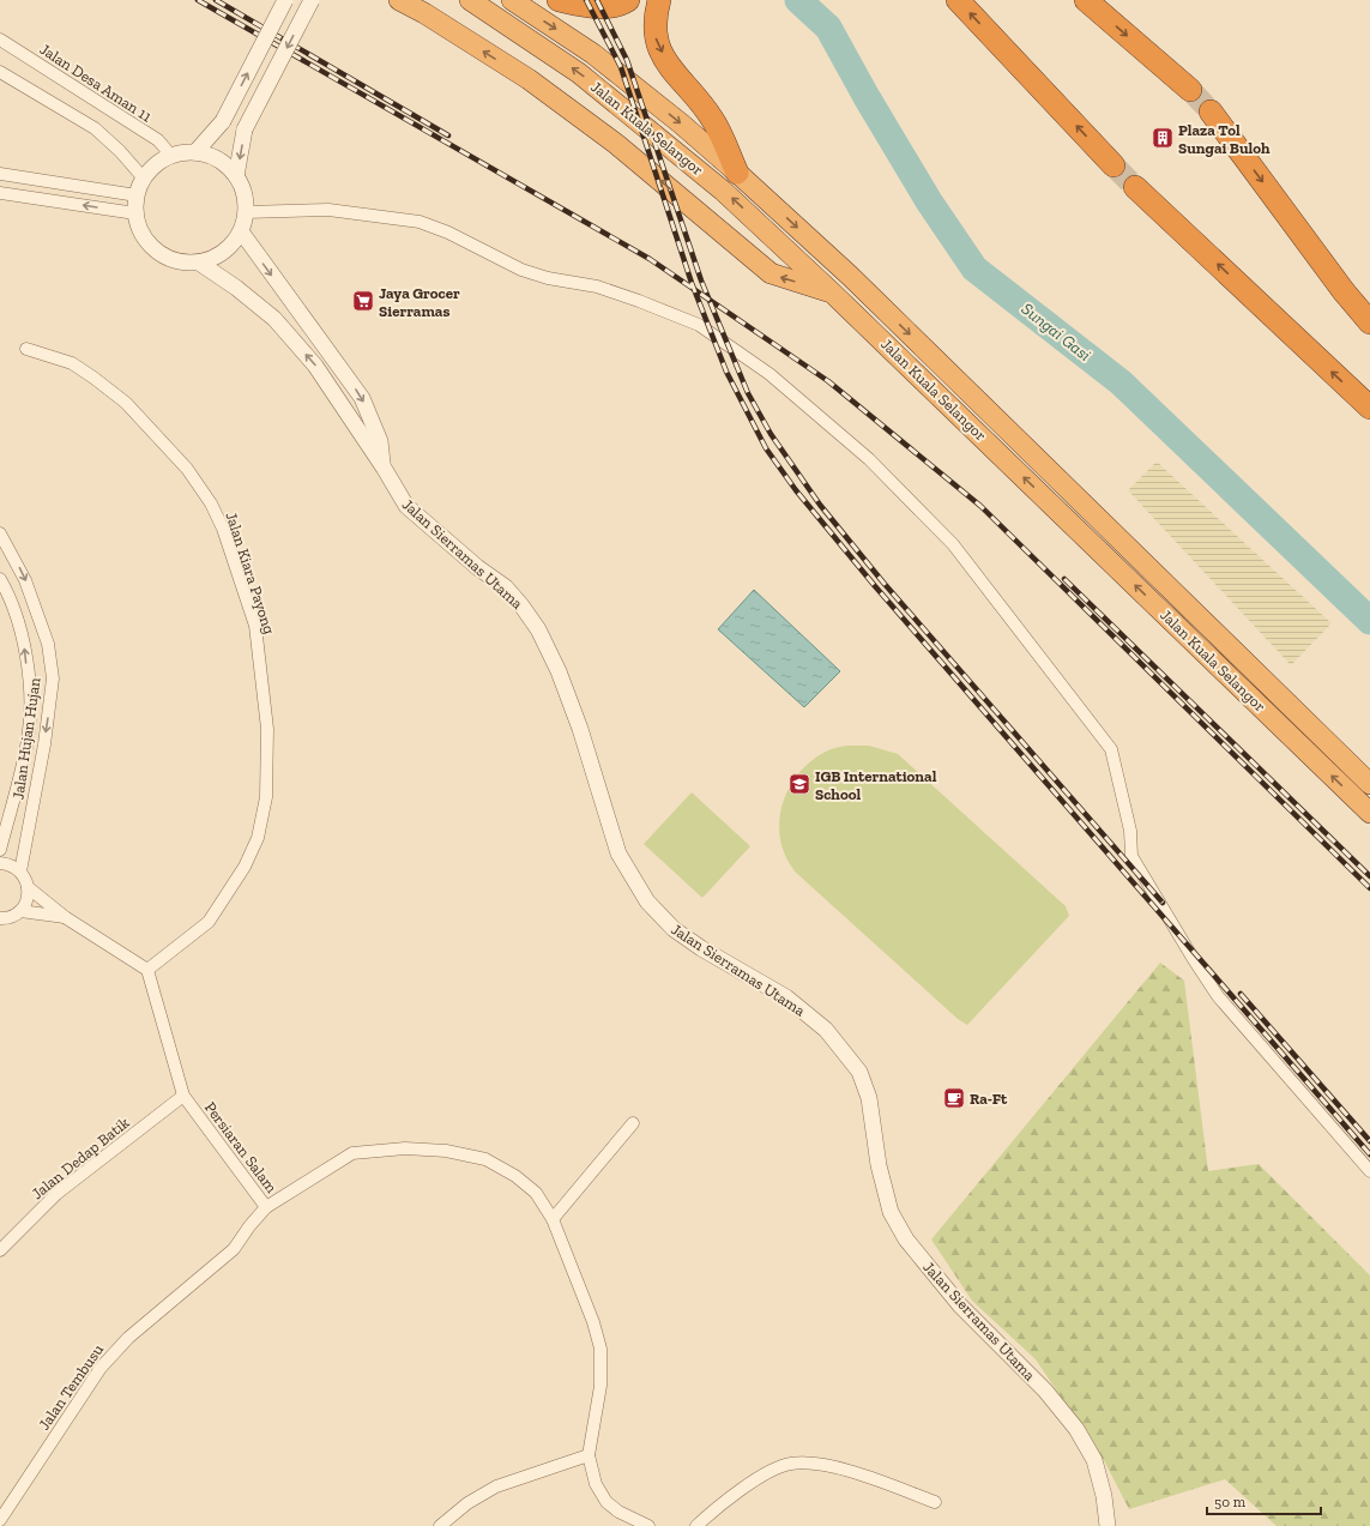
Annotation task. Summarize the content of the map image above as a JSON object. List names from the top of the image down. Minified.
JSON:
{"streets":{"highway":["Jalan Kuala Selangor"],"street":["Jalan Desa Aman 11","Jalan Sierramas Utama","Jalan Kiara Payong","Jalan Hujan Hujan","Persiaran Salam","Jalan Dedap Batik","Jalan Tembusu"]},"crossings":[["Jalan Desa Aman 11","Jalan Sierramas Utama"],["Jalan Kiara Payong","Persiaran Salam"],["Persiaran Salam","Jalan Dedap Batik"],["Persiaran Salam","Jalan Tembusu"]],"water":["Sungai Gasi"],"places":{"building":["Plaza Tol Sungai Buloh"],"supermarket":["Jaya Grocer Sierramas"],"school or university":["IGB International School"],"cafe":["Ra-Ft"]},"scale_bar":"50 m"}
